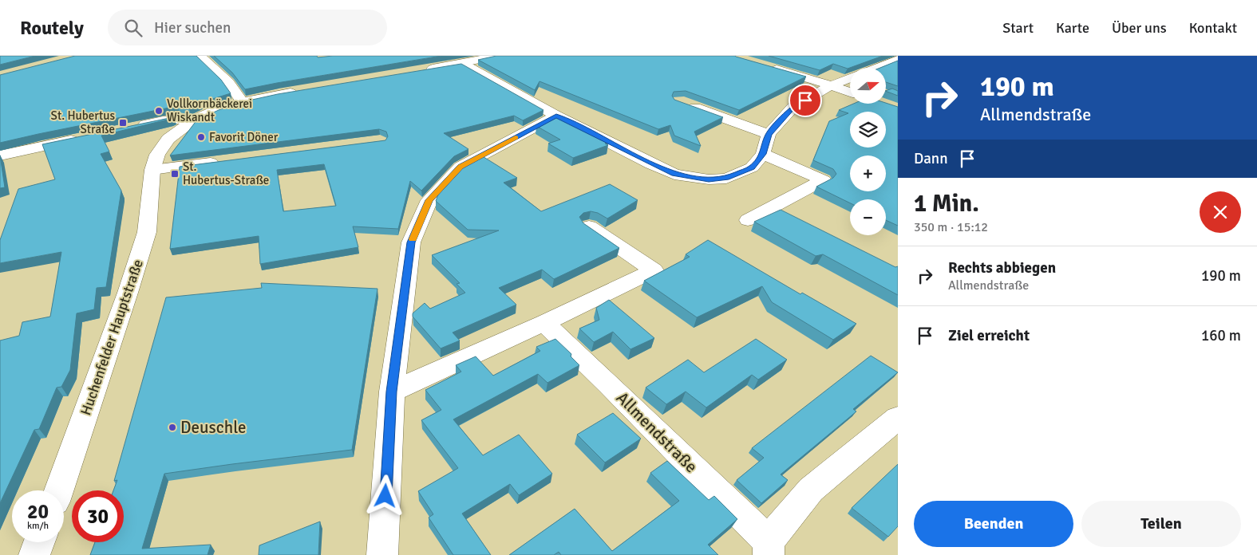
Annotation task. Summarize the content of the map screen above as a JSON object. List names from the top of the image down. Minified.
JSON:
{"streets":{"street":["Huchenfelder Hauptstraße","Allmendstraße"]},"places":{"other":["Vollkornbäckerei Wiskandt","Favorit Döner","Deuschle"],"transit":["St. Hubertus Straße","St. Hubertus-Straße"]},"north":"right","page":{"header":"Routely","search":"Hier suchen","nav":["Start","Karte","Über uns","Kontakt"],"turn":["190 m","Allmendstraße"],"map_buttons":["+","−"],"then":"Dann","heading":["1 Min.","350 m · 15:12"],"list":[{"name":"Rechts abbiegen","note":"Allmendstraße","value":"190 m"},{"name":"Ziel erreicht","value":"160 m"}],"speed":"20 km/h","limit":"30","buttons":["Beenden","Teilen"]}}
